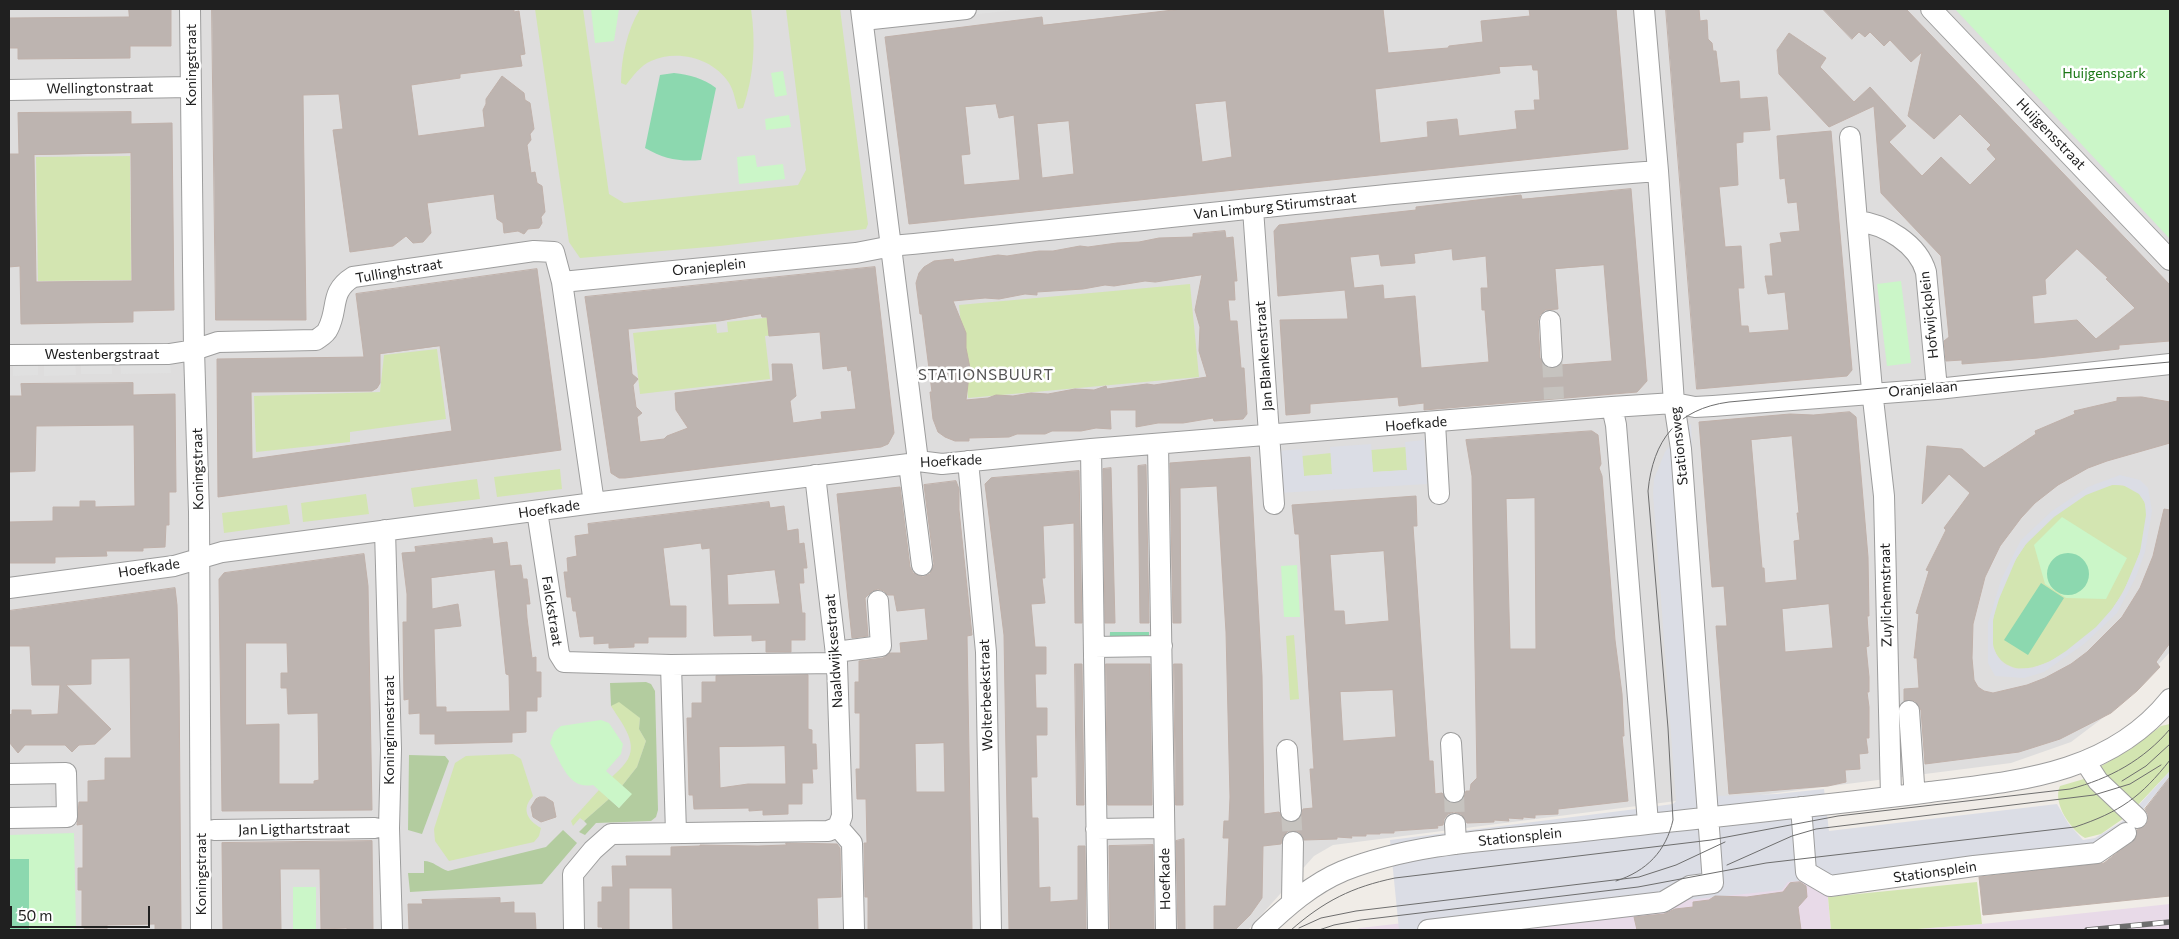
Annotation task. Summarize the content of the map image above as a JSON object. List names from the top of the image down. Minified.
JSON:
{"streets":{"street":["Koningstraat","Wellingtonstraat","Huijgensstraat","Van Limburg Stirumstraat","Oranjeplein","Tullinghstraat","Hofwijckplein","Westenbergstraat","Jan Blankenstraat","Oranjelaan","Hoefkade","Stationsweg","Zuylichemstraat","Falckstraat","Naaldwijksestraat","Wolterbeekstraat","Koninginnestraat","Jan Ligthartstraat","Stationsplein"]},"crossings":[["Koningstraat","Wellingtonstraat"],["Koningstraat","Tullinghstraat"],["Koningstraat","Westenbergstraat"],["Koningstraat","Hoefkade"],["Van Limburg Stirumstraat","Oranjeplein"],["Van Limburg Stirumstraat","Jan Blankenstraat"],["Van Limburg Stirumstraat","Stationsweg"],["Oranjeplein","Tullinghstraat"],["Tullinghstraat","Westenbergstraat"],["Hofwijckplein","Oranjelaan"],["Jan Blankenstraat","Hoefkade"],["Oranjelaan","Hoefkade"],["Oranjelaan","Stationsweg"],["Oranjelaan","Zuylichemstraat"],["Hoefkade","Stationsweg"],["Hoefkade","Falckstraat"],["Hoefkade","Naaldwijksestraat"],["Hoefkade","Wolterbeekstraat"],["Hoefkade","Koninginnestraat"],["Stationsweg","Stationsplein"],["Zuylichemstraat","Stationsplein"],["Falckstraat","Naaldwijksestraat"]],"districts":["STATIONSBUURT"],"parks":["Huijgenspark"],"scale_bar":"50 m"}
